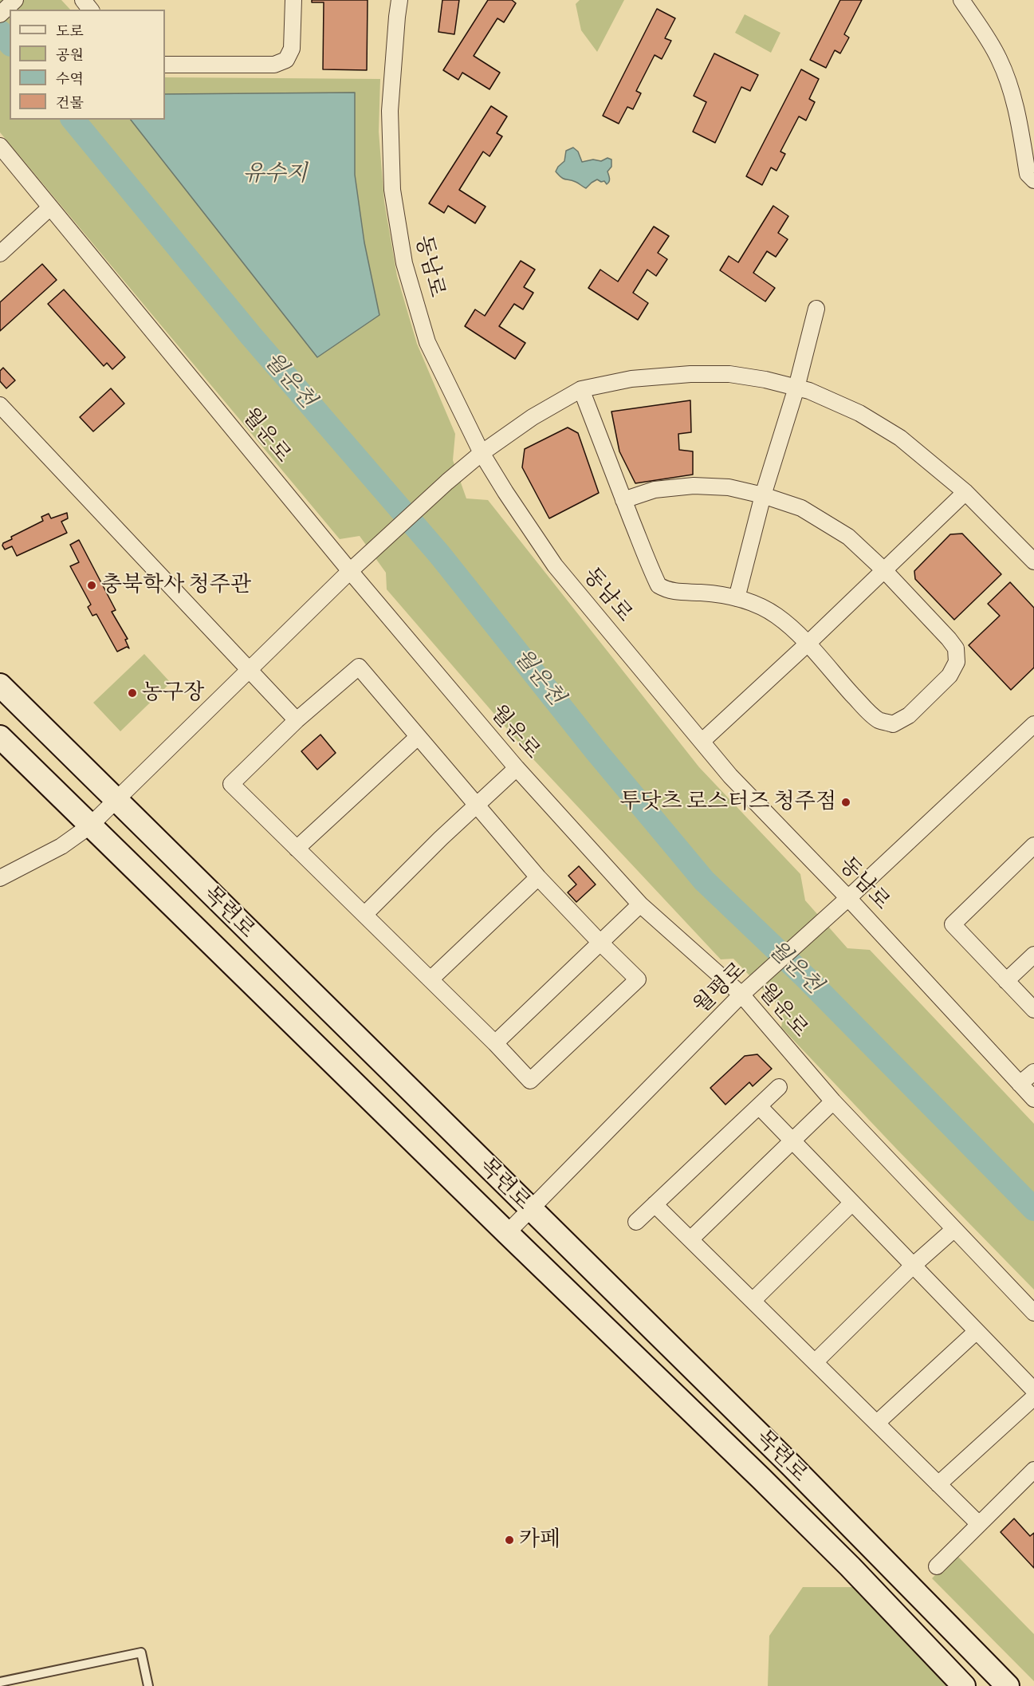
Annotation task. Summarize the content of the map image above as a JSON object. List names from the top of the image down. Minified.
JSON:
{"streets":{"street":["동남로","월운로","목련로","월평로"]},"crossings":[["동남로","월평로"],["월운로","월평로"],["목련로","월평로"]],"water":["유수지","월운천"],"places":["충북학사 청주관","농구장","투닷츠 로스터즈 청주점","카페"],"legend":["도로","공원","수역","건물"]}
